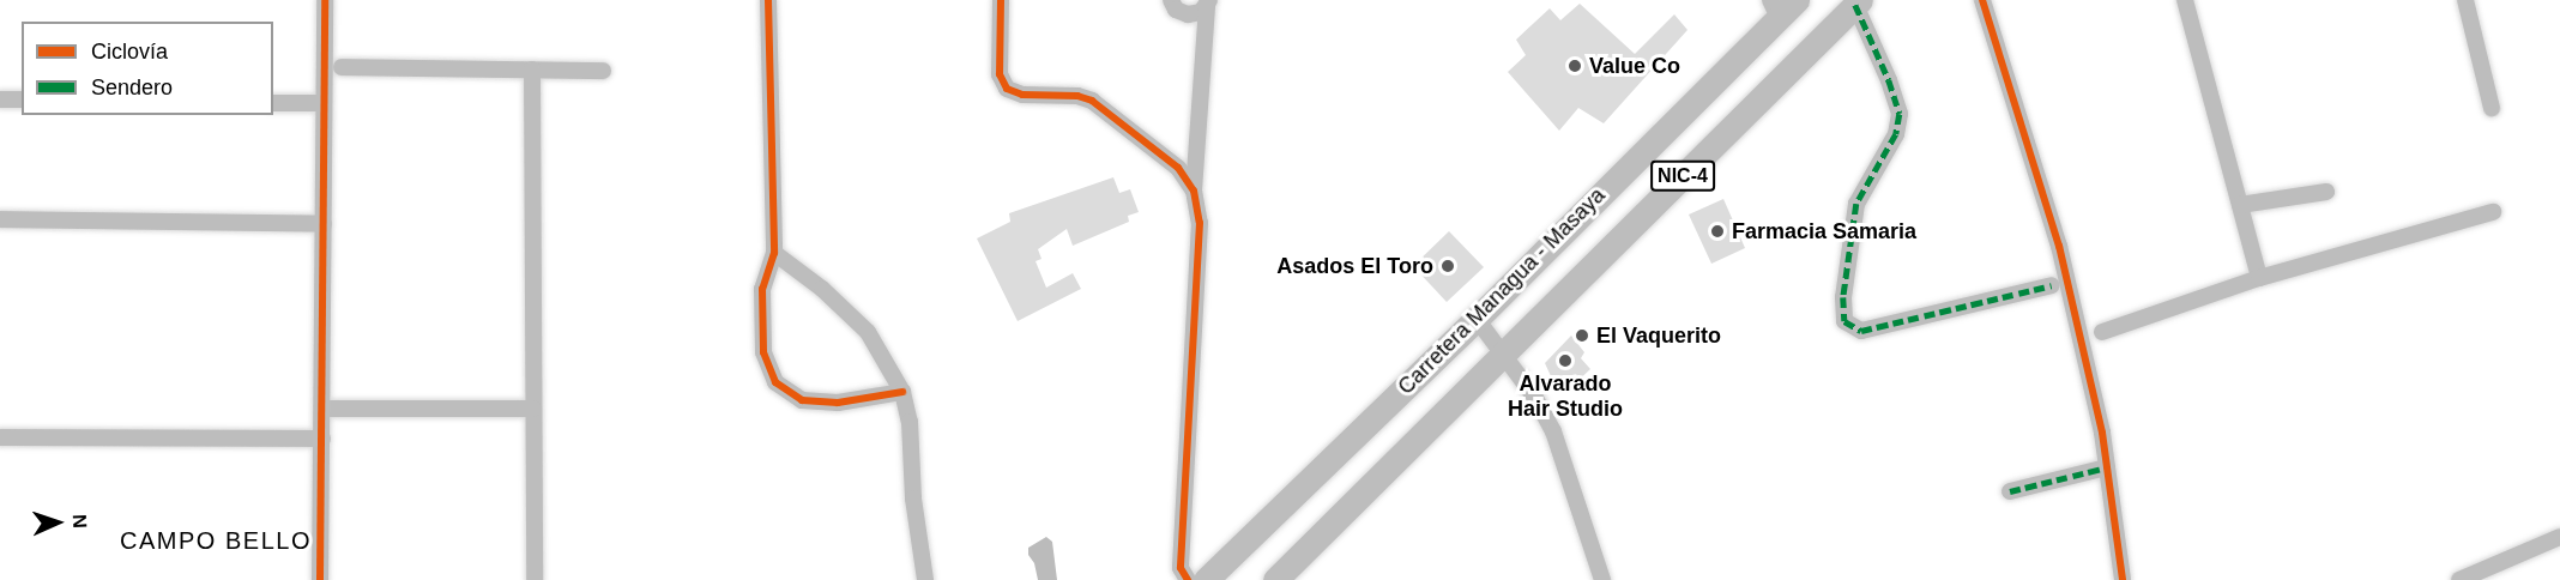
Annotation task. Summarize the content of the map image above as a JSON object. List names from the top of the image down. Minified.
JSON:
{"streets":{"highway":["NIC-4","Carretera Managua - Masaya"]},"districts":["CAMPO BELLO"],"places":["Value Co","Farmacia Samaria","Asados El Toro","El Vaquerito","Alvarado Hair Studio"],"legend":["Ciclovía","Sendero"],"north":"right"}
